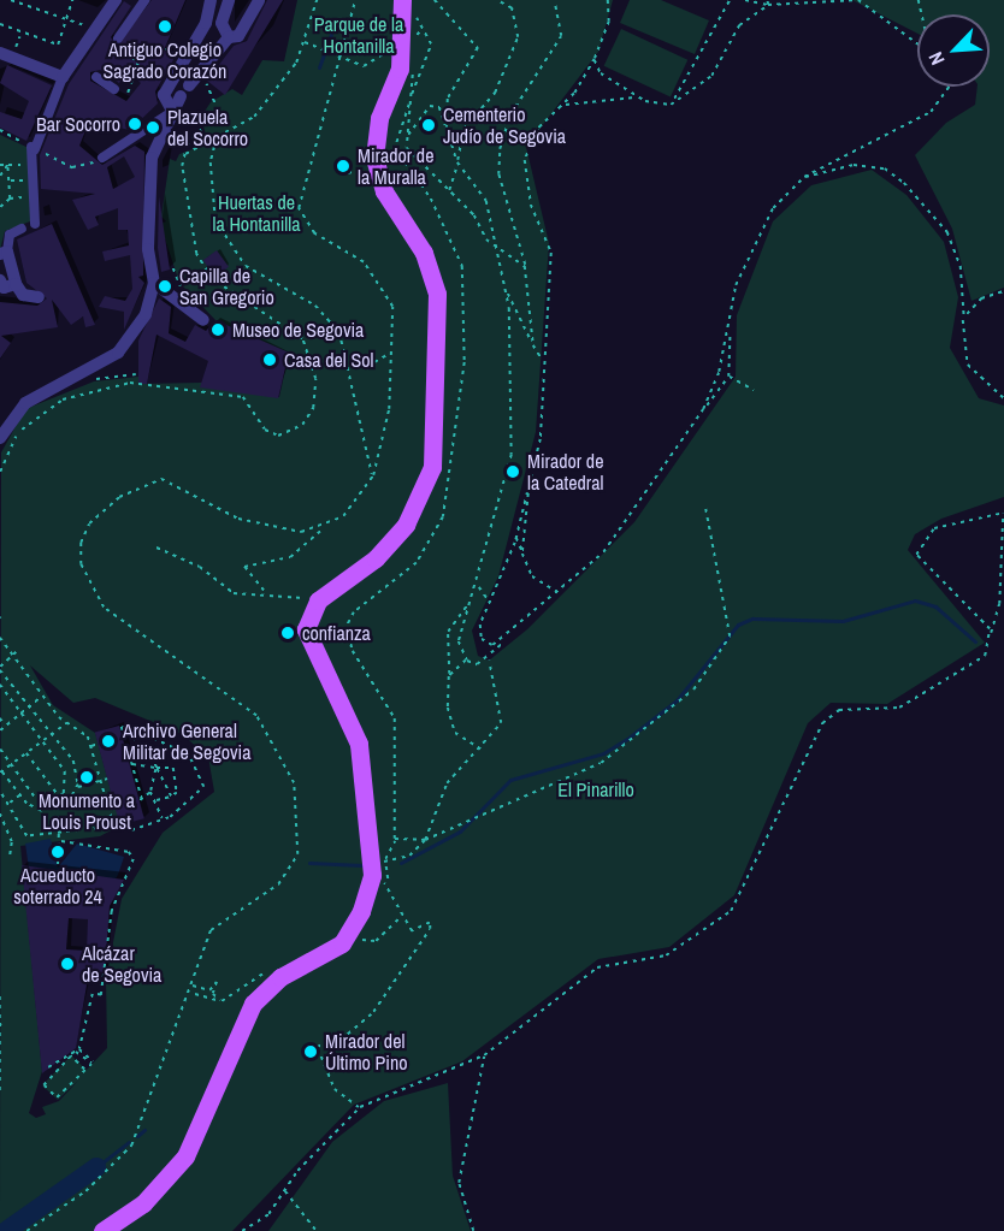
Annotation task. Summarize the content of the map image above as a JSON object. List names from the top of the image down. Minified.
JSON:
{"parks":["Parque de la Hontanilla","Huertas de la Hontanilla","El Pinarillo"],"places":["Antiguo Colegio Sagrado Corazón","Bar Socorro","Cementerio Judío de Segovia","Plazuela del Socorro","Mirador de la Muralla","Capilla de San Gregorio","Museo de Segovia","Casa del Sol","Mirador de la Catedral","confianza","Archivo General Militar de Segovia","Monumento a Louis Proust","Acueducto soterrado 24","Alcázar de Segovia","Mirador del Último Pino"],"north":"bottom left"}
